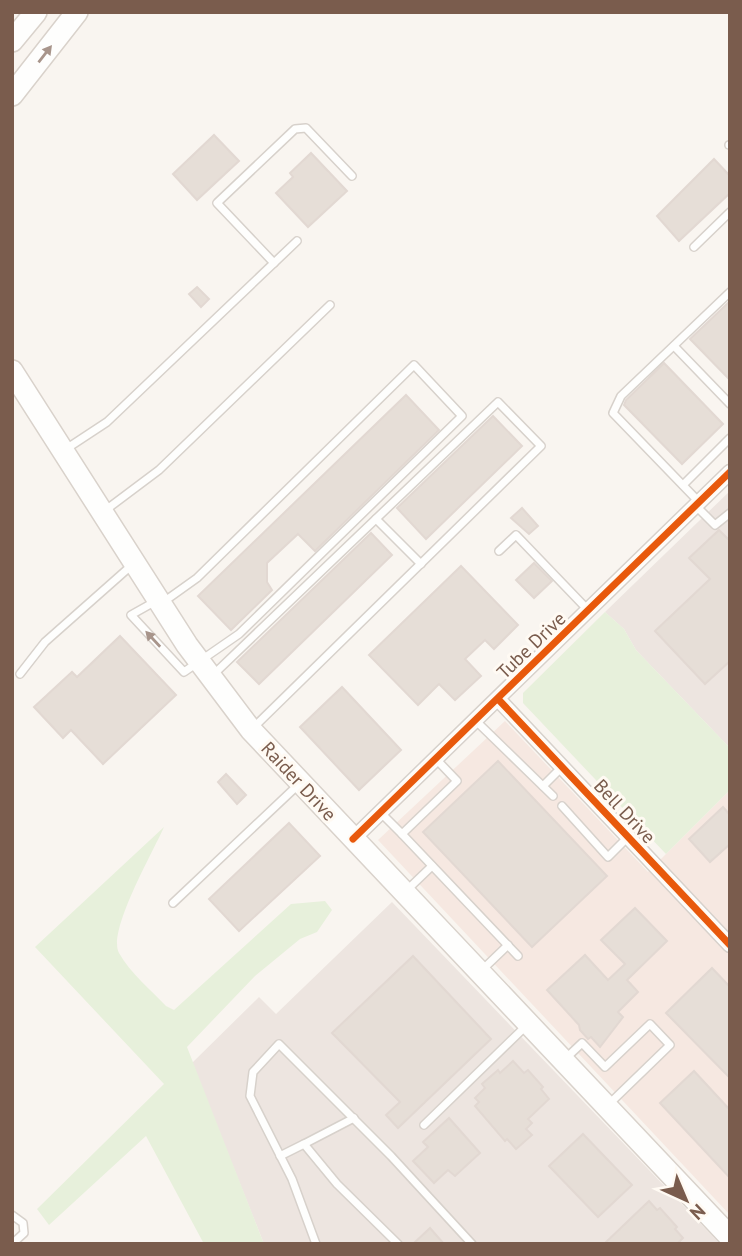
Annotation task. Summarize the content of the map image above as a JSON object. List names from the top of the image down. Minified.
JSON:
{"streets":{"main road":["Raider Drive"],"street":["Tube Drive","Bell Drive"]},"crossings":[["Tube Drive","Raider Drive"],["Tube Drive","Bell Drive"]],"north":"bottom right"}
